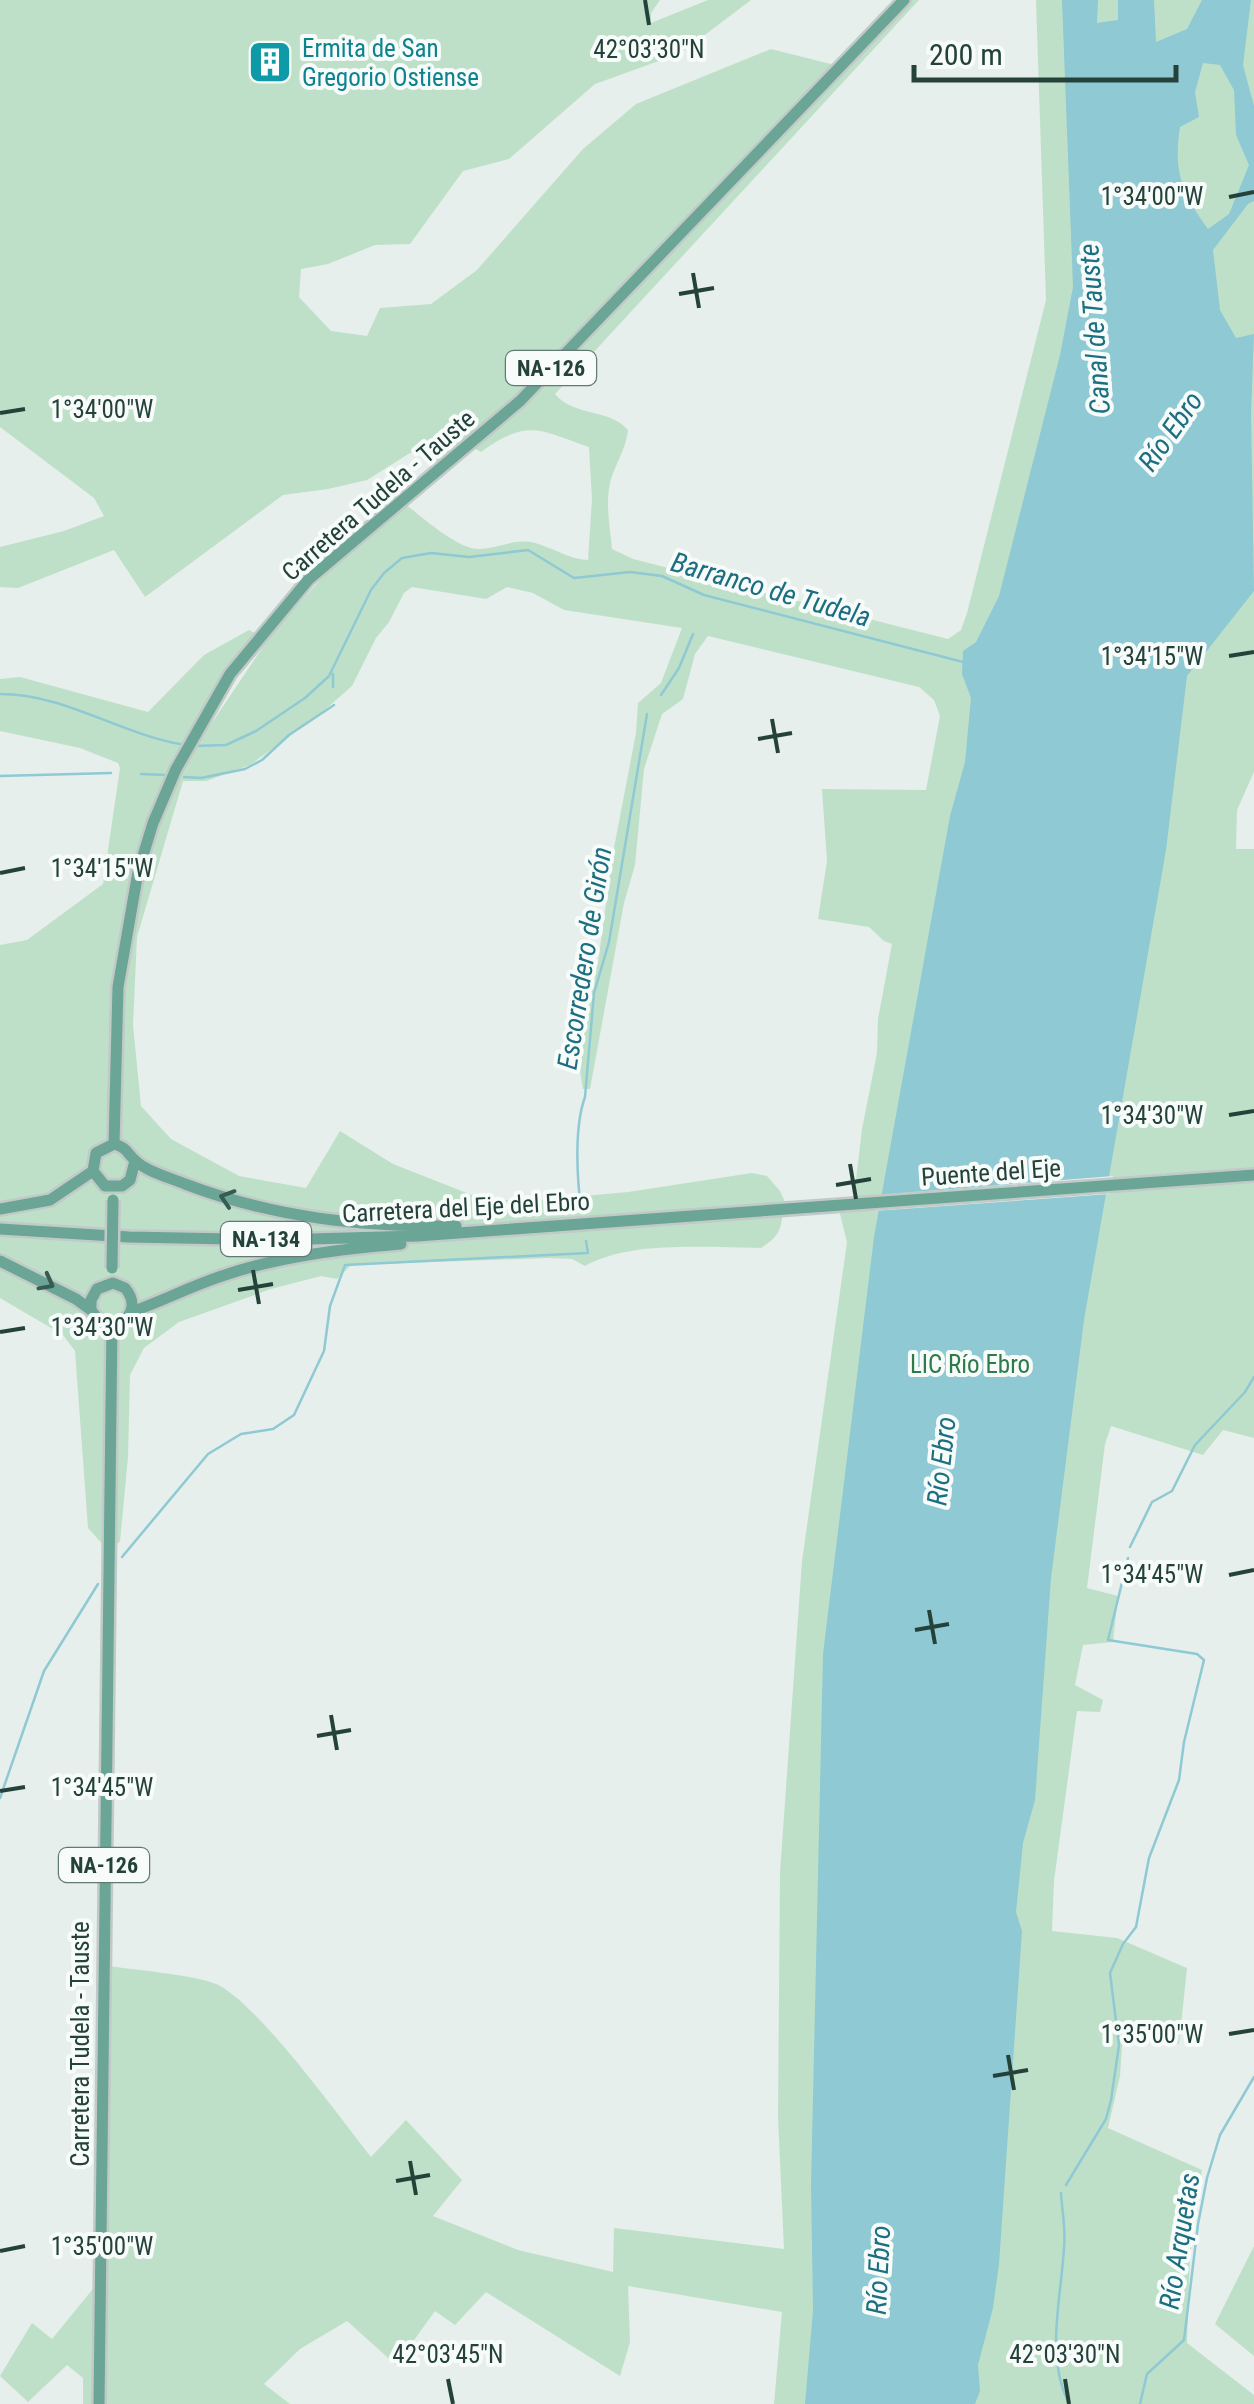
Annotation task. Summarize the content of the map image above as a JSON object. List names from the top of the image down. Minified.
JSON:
{"streets":{"main road":["NA-126","Carretera Tudela - Tauste","Puente del Eje","Carretera del Eje del Ebro","NA-134"]},"crossings":[["Puente del Eje","Carretera del Eje del Ebro"]],"water":["Canal de Tauste","Río Ebro","Barranco de Tudela","Escorredero de Girón","Río Arquetas"],"parks":["LIC Río Ebro"],"places":{"building":["Ermita de San Gregorio Ostiense"]},"scale_bar":"200 m","coordinates":["42°03'30\"N","1°34'00\"W","1°34'15\"W","1°34'30\"W","1°34'45\"W","1°35'00\"W","42°03'45\"N"]}
